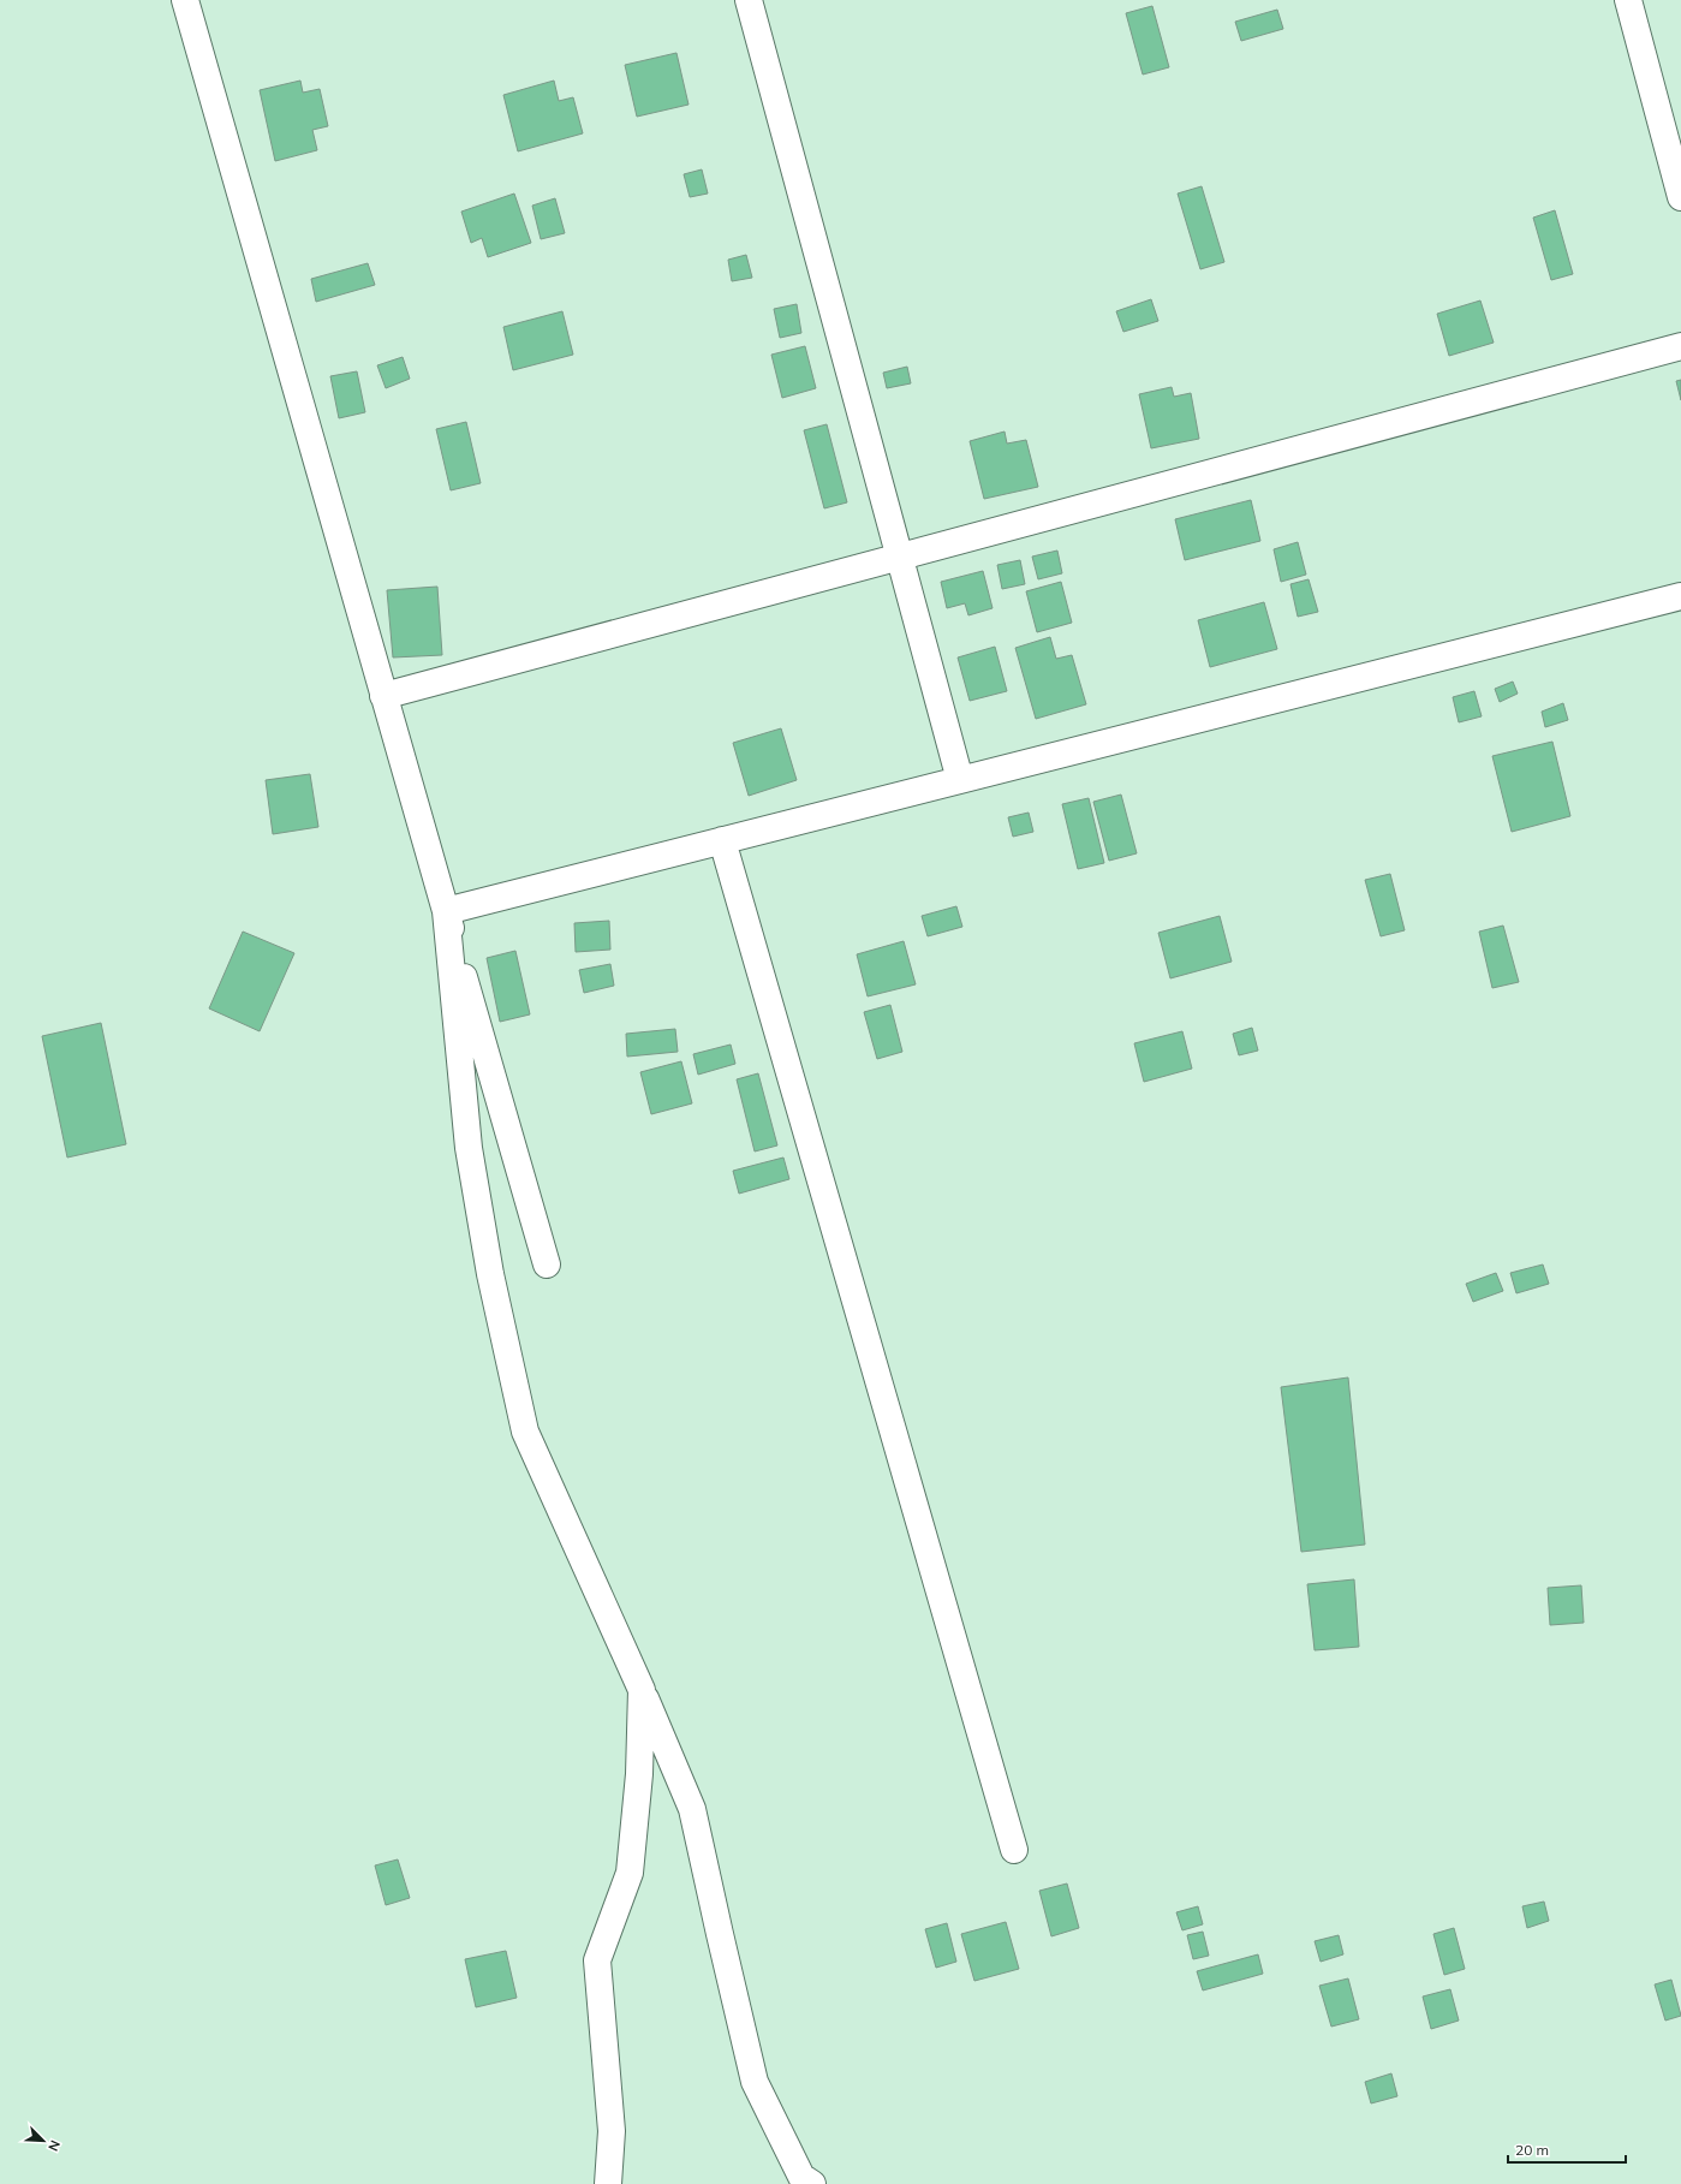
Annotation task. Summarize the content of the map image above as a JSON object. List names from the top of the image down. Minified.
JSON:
{"scale_bar":"20 m","north":"bottom right"}
